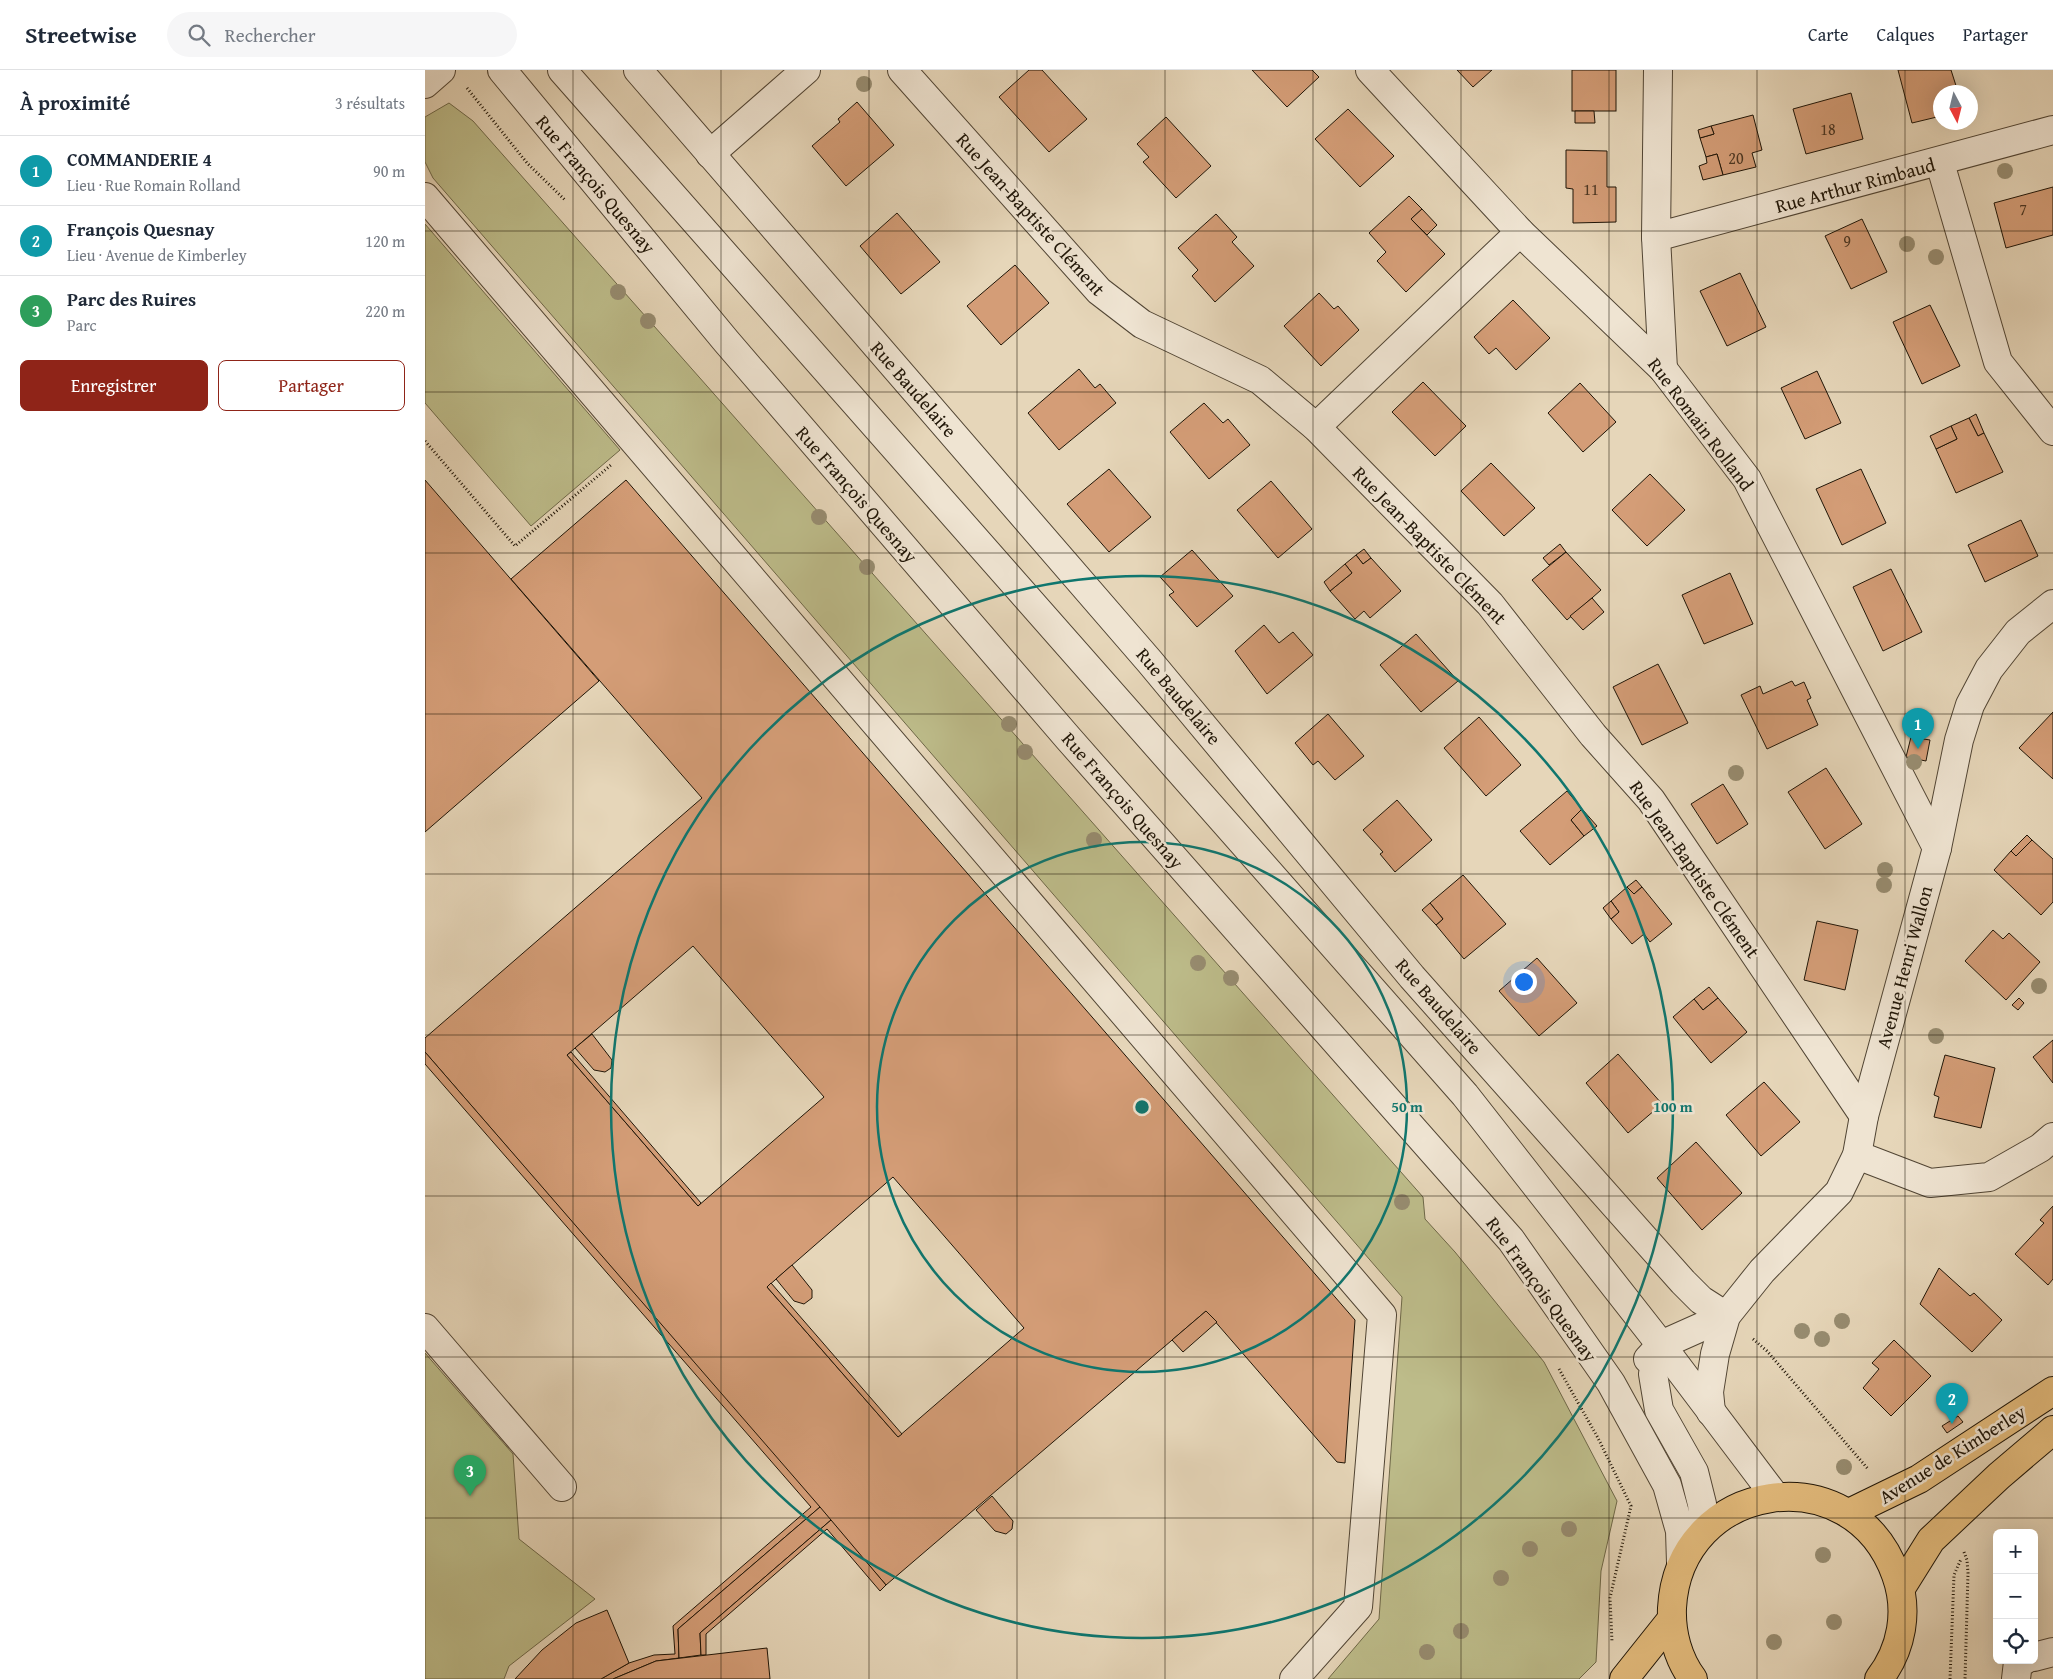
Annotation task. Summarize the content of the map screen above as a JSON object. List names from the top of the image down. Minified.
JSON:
{"streets":{"main road":["Rue François Quesnay","Avenue de Kimberley"],"street":["Rue Arthur Rimbaud","Rue Jean-Baptiste Clément","Rue Baudelaire","Rue Romain Rolland","Avenue Henri Wallon"]},"crossings":[["Rue François Quesnay","Avenue de Kimberley"],["Rue Jean-Baptiste Clément","Avenue Henri Wallon"],["Rue Baudelaire","Avenue Henri Wallon"],["Rue Romain Rolland","Avenue Henri Wallon"]],"house_numbers":["18","20","11","7","9"],"north":"bottom","page":{"header":"Streetwise","search":"Rechercher","nav":["Carte","Calques","Partager"],"heading":["À proximité","3 résultats"],"list":[{"mark":"1","name":"COMMANDERIE 4","note":"Lieu · Rue Romain Rolland","value":"90 m"},{"mark":"2","name":"François Quesnay","note":"Lieu · Avenue de Kimberley","value":"120 m"},{"mark":"3","name":"Parc des Ruires","note":"Parc","value":"220 m"}],"buttons":["Enregistrer","Partager"],"pins":["1","2","3"],"map_buttons":["+","−"]},"rings":["50 m","100 m"]}
